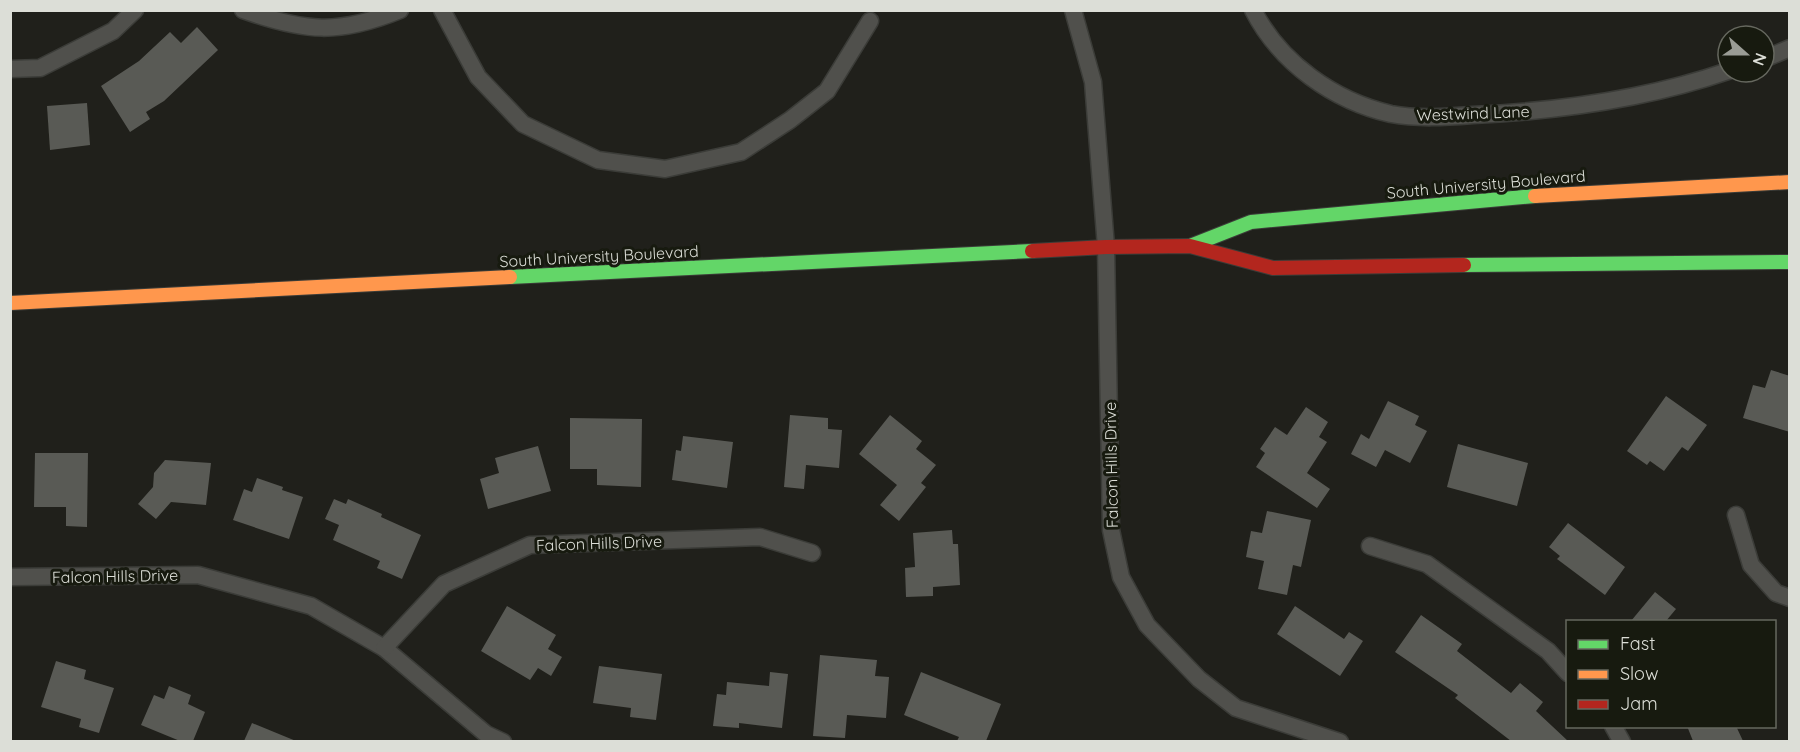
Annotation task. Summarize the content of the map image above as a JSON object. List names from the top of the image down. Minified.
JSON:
{"streets":{"main road":["South University Boulevard"],"street":["Westwind Lane","Falcon Hills Drive"]},"crossings":[["South University Boulevard","Falcon Hills Drive"]],"legend":["Fast","Slow","Jam"],"north":"right"}
